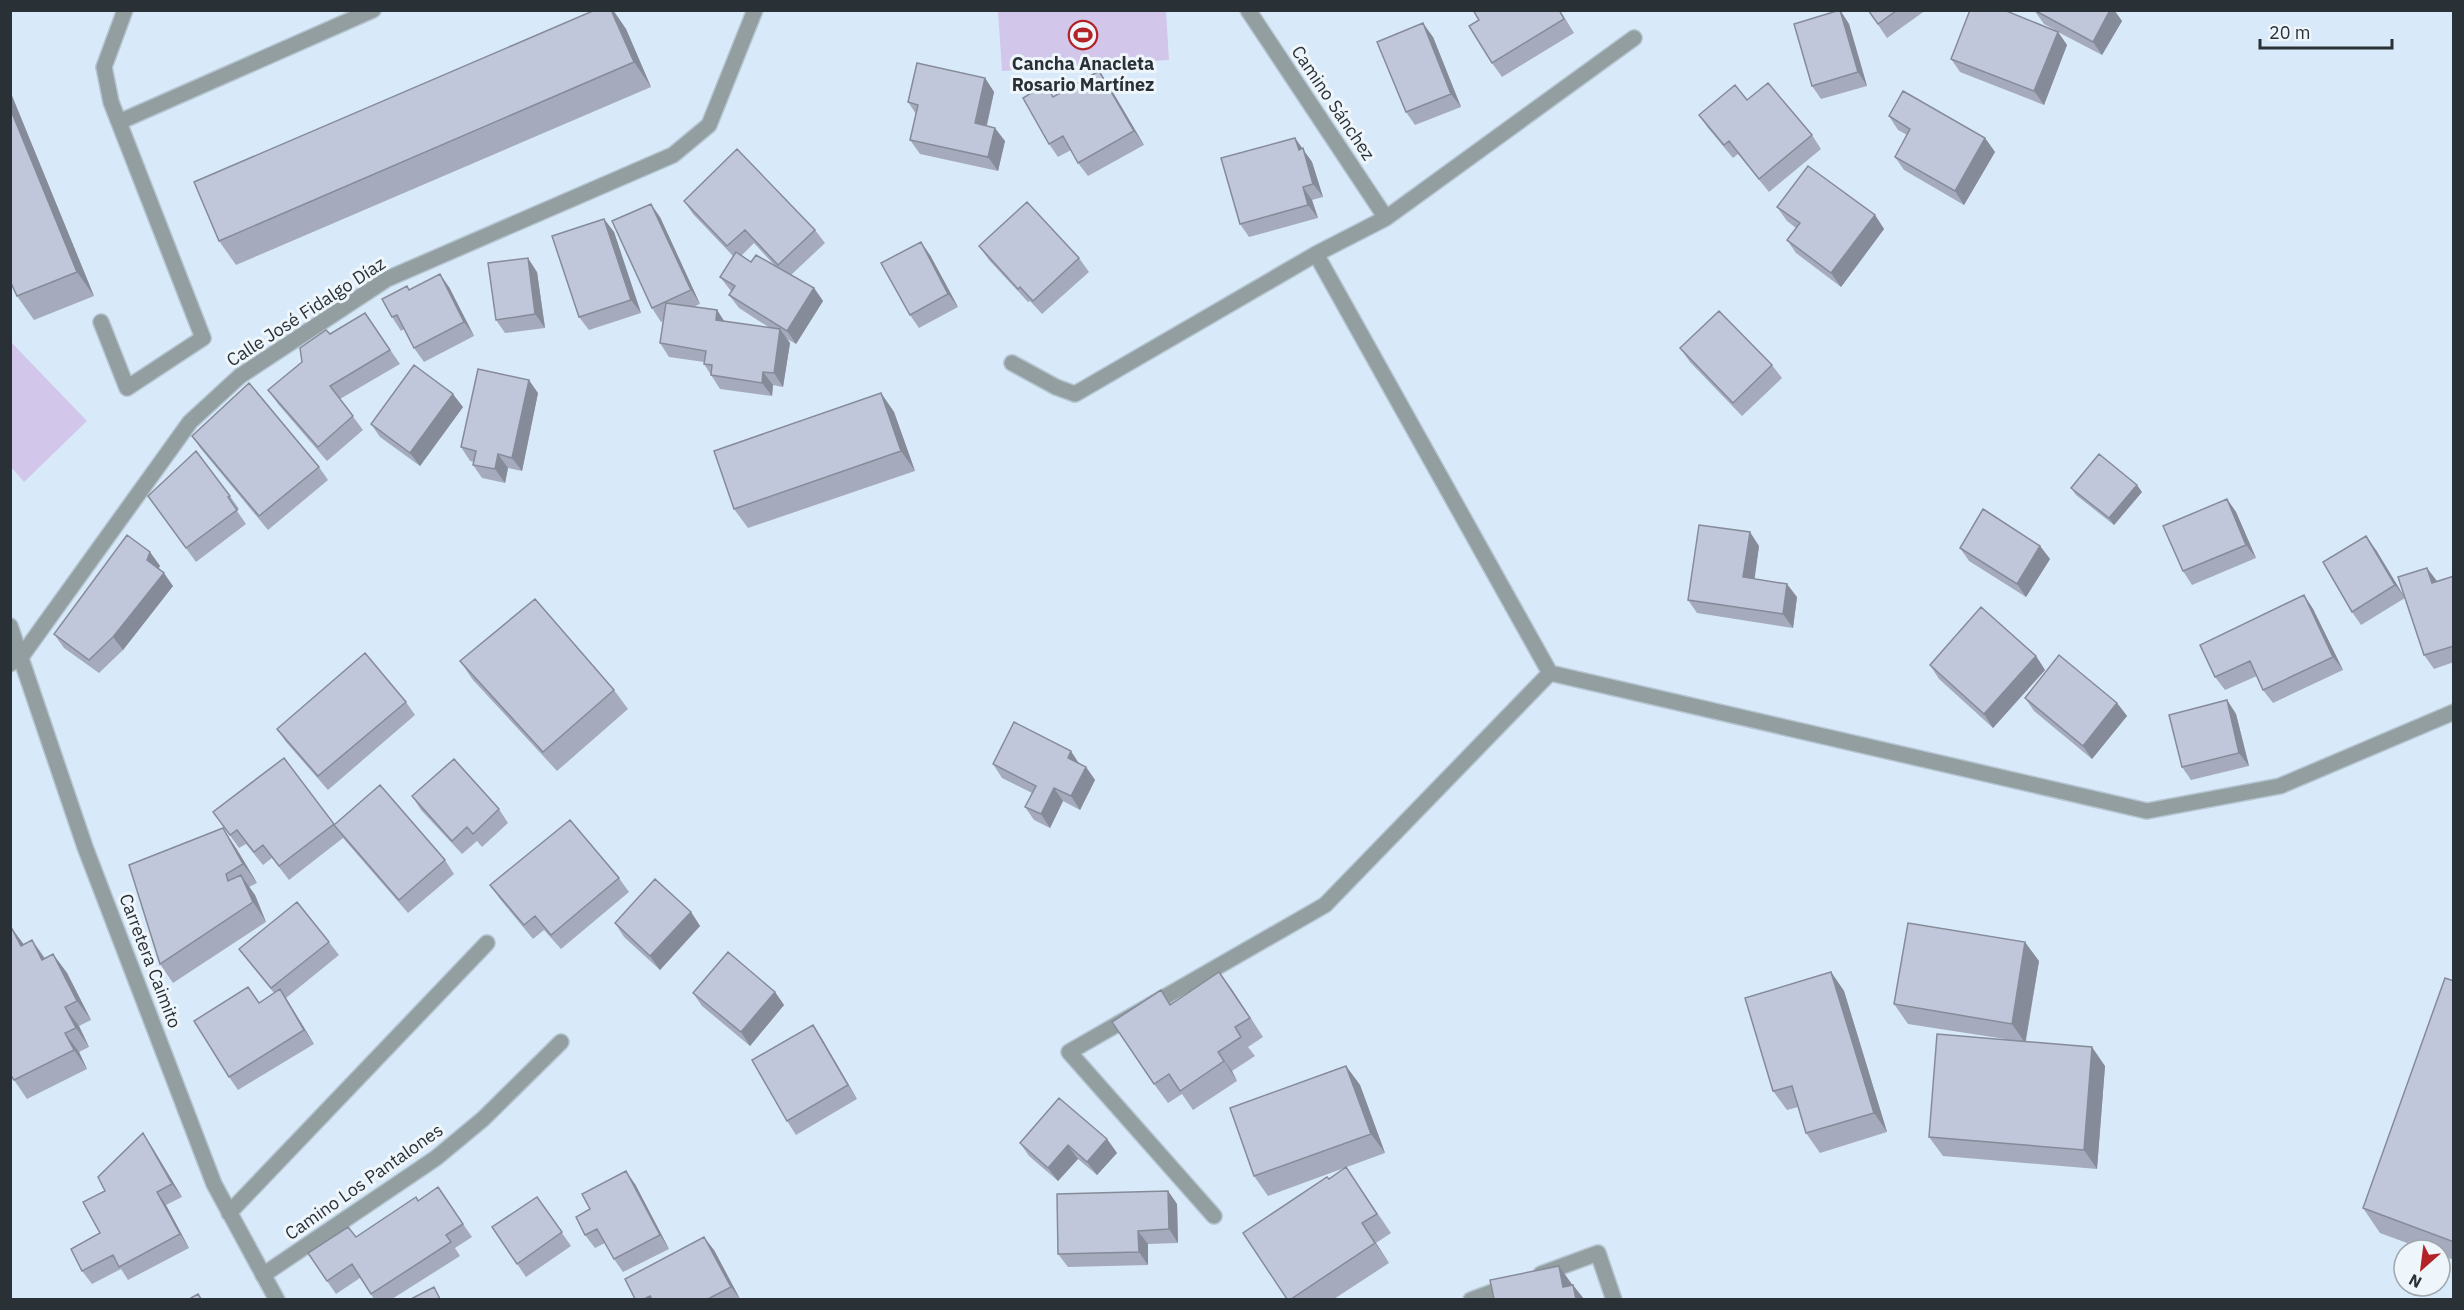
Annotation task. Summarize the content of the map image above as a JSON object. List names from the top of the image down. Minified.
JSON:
{"streets":{"street":["Camino Sánchez","Calle José Fidalgo Díaz","Carretera Caimito","Camino Los Pantalones"]},"crossings":[["Calle José Fidalgo Díaz","Carretera Caimito"],["Carretera Caimito","Camino Los Pantalones"]],"places":{"sports":["Cancha Anacleta Rosario Martínez"]},"scale_bar":"20 m","north":"bottom left"}
